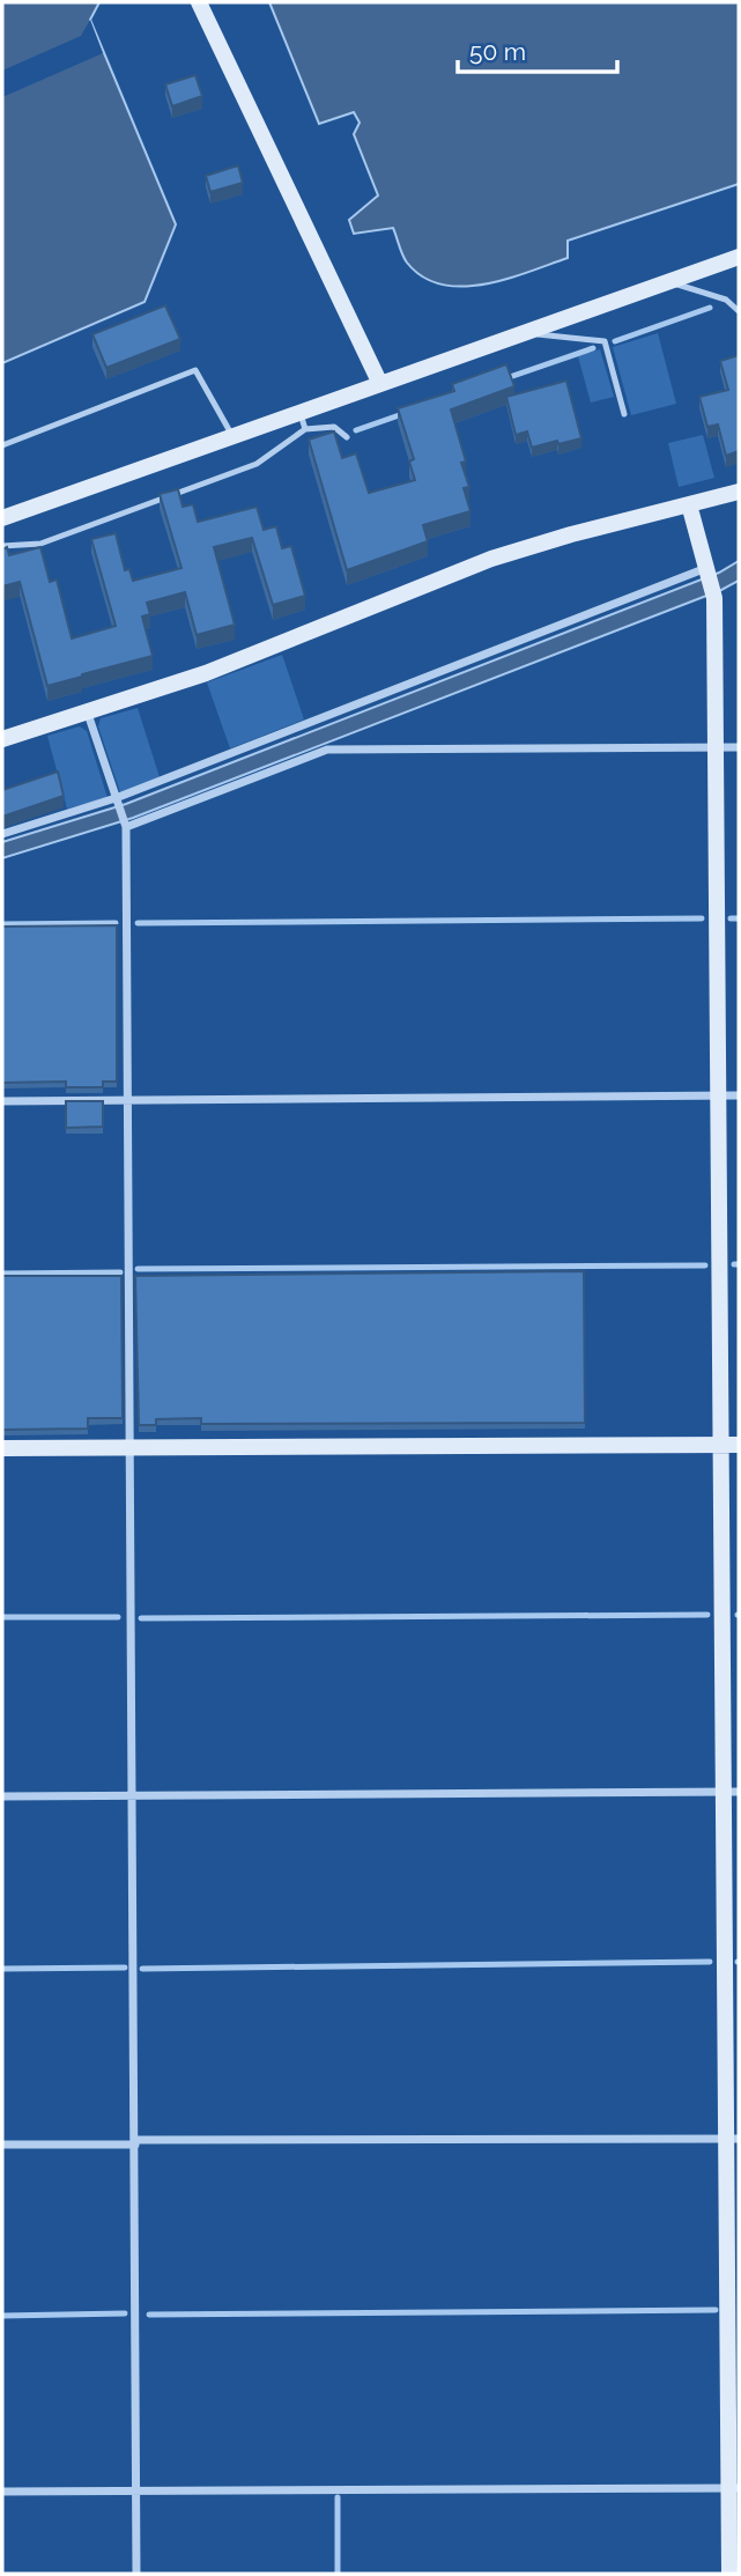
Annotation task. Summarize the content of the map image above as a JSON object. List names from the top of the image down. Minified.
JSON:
{"scale_bar":"50 m"}
